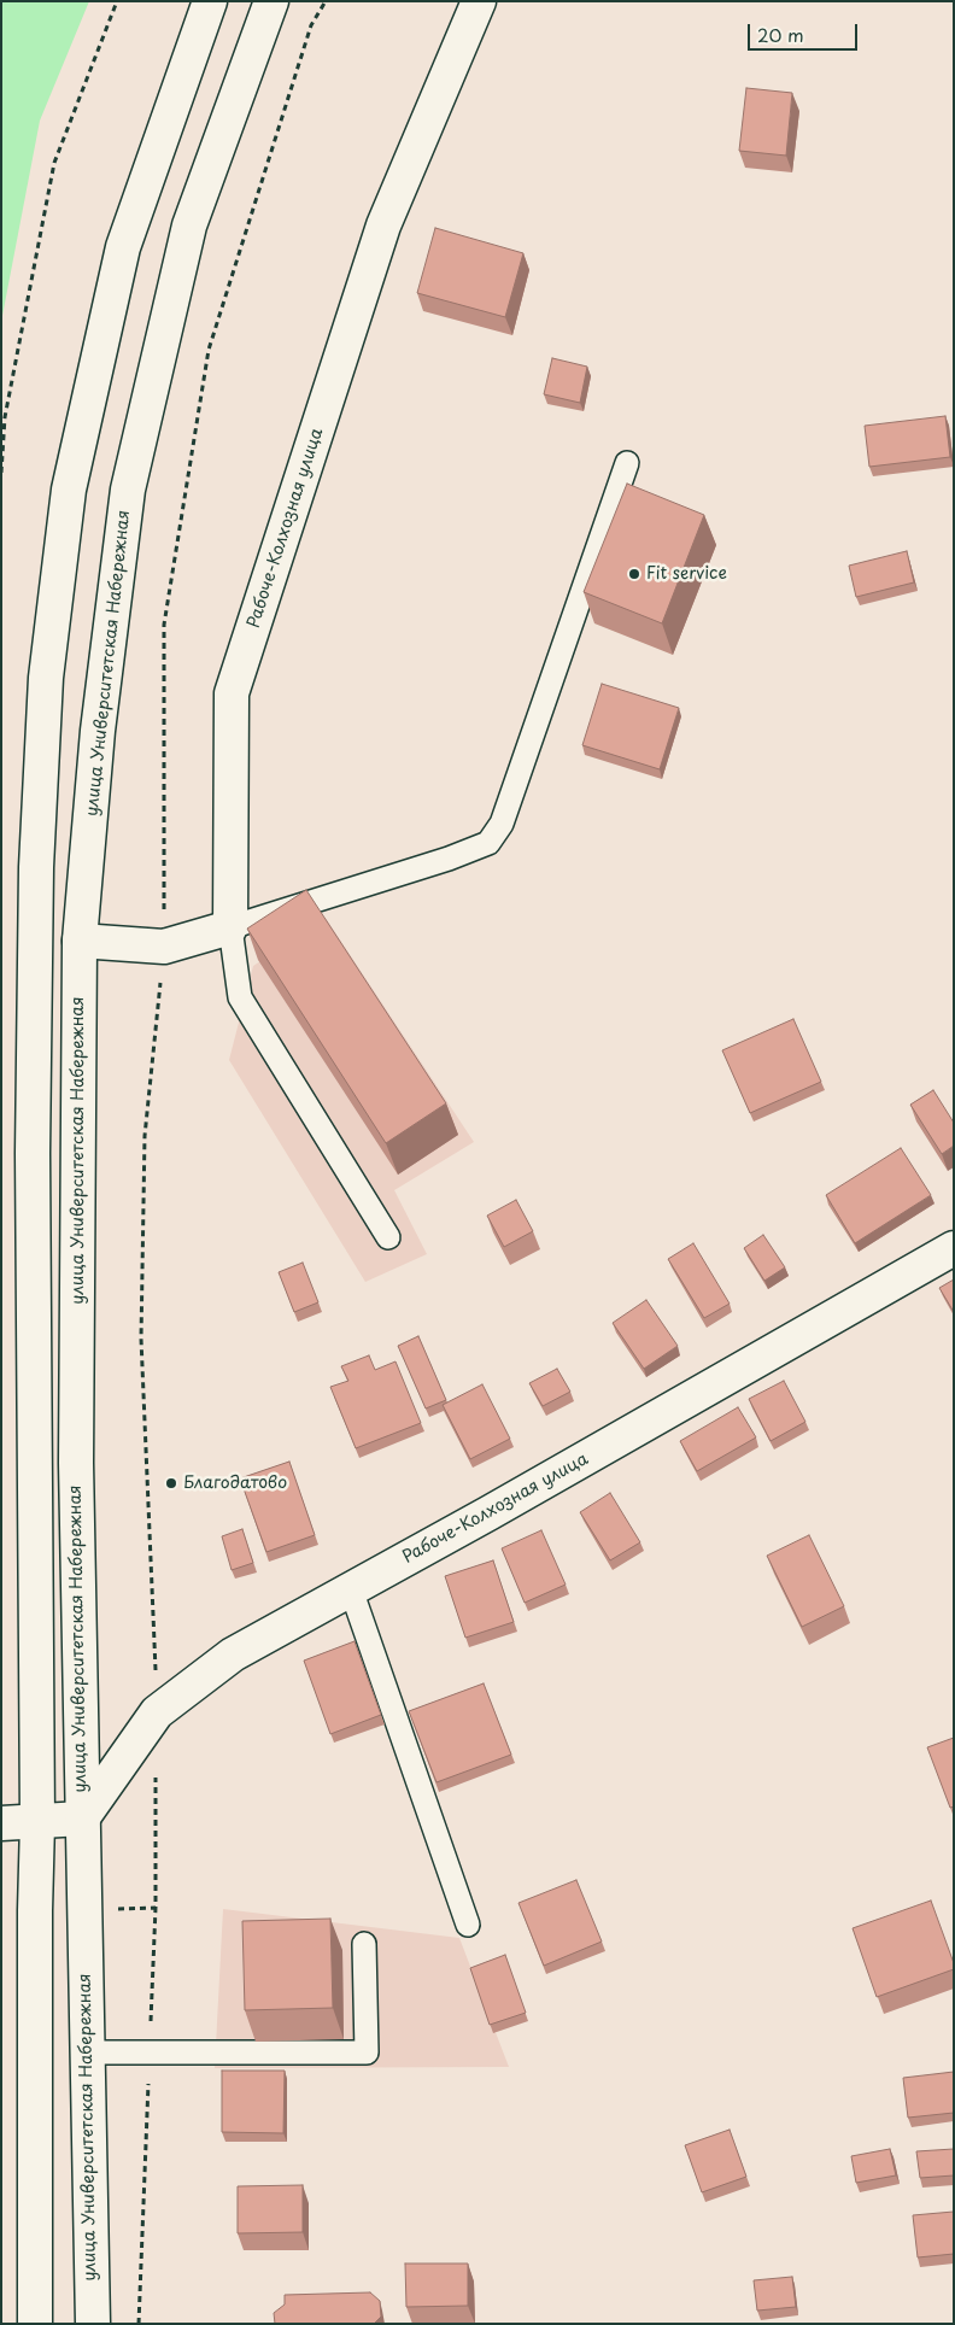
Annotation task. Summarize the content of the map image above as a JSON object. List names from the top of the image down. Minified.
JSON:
{"streets":{"main road":["Рабоче-Колхозная улица","улица Университетская Набережная"]},"crossings":[["Рабоче-Колхозная улица","улица Университетская Набережная"]],"places":["Fit service","Благодатово"],"scale_bar":"20 m"}
